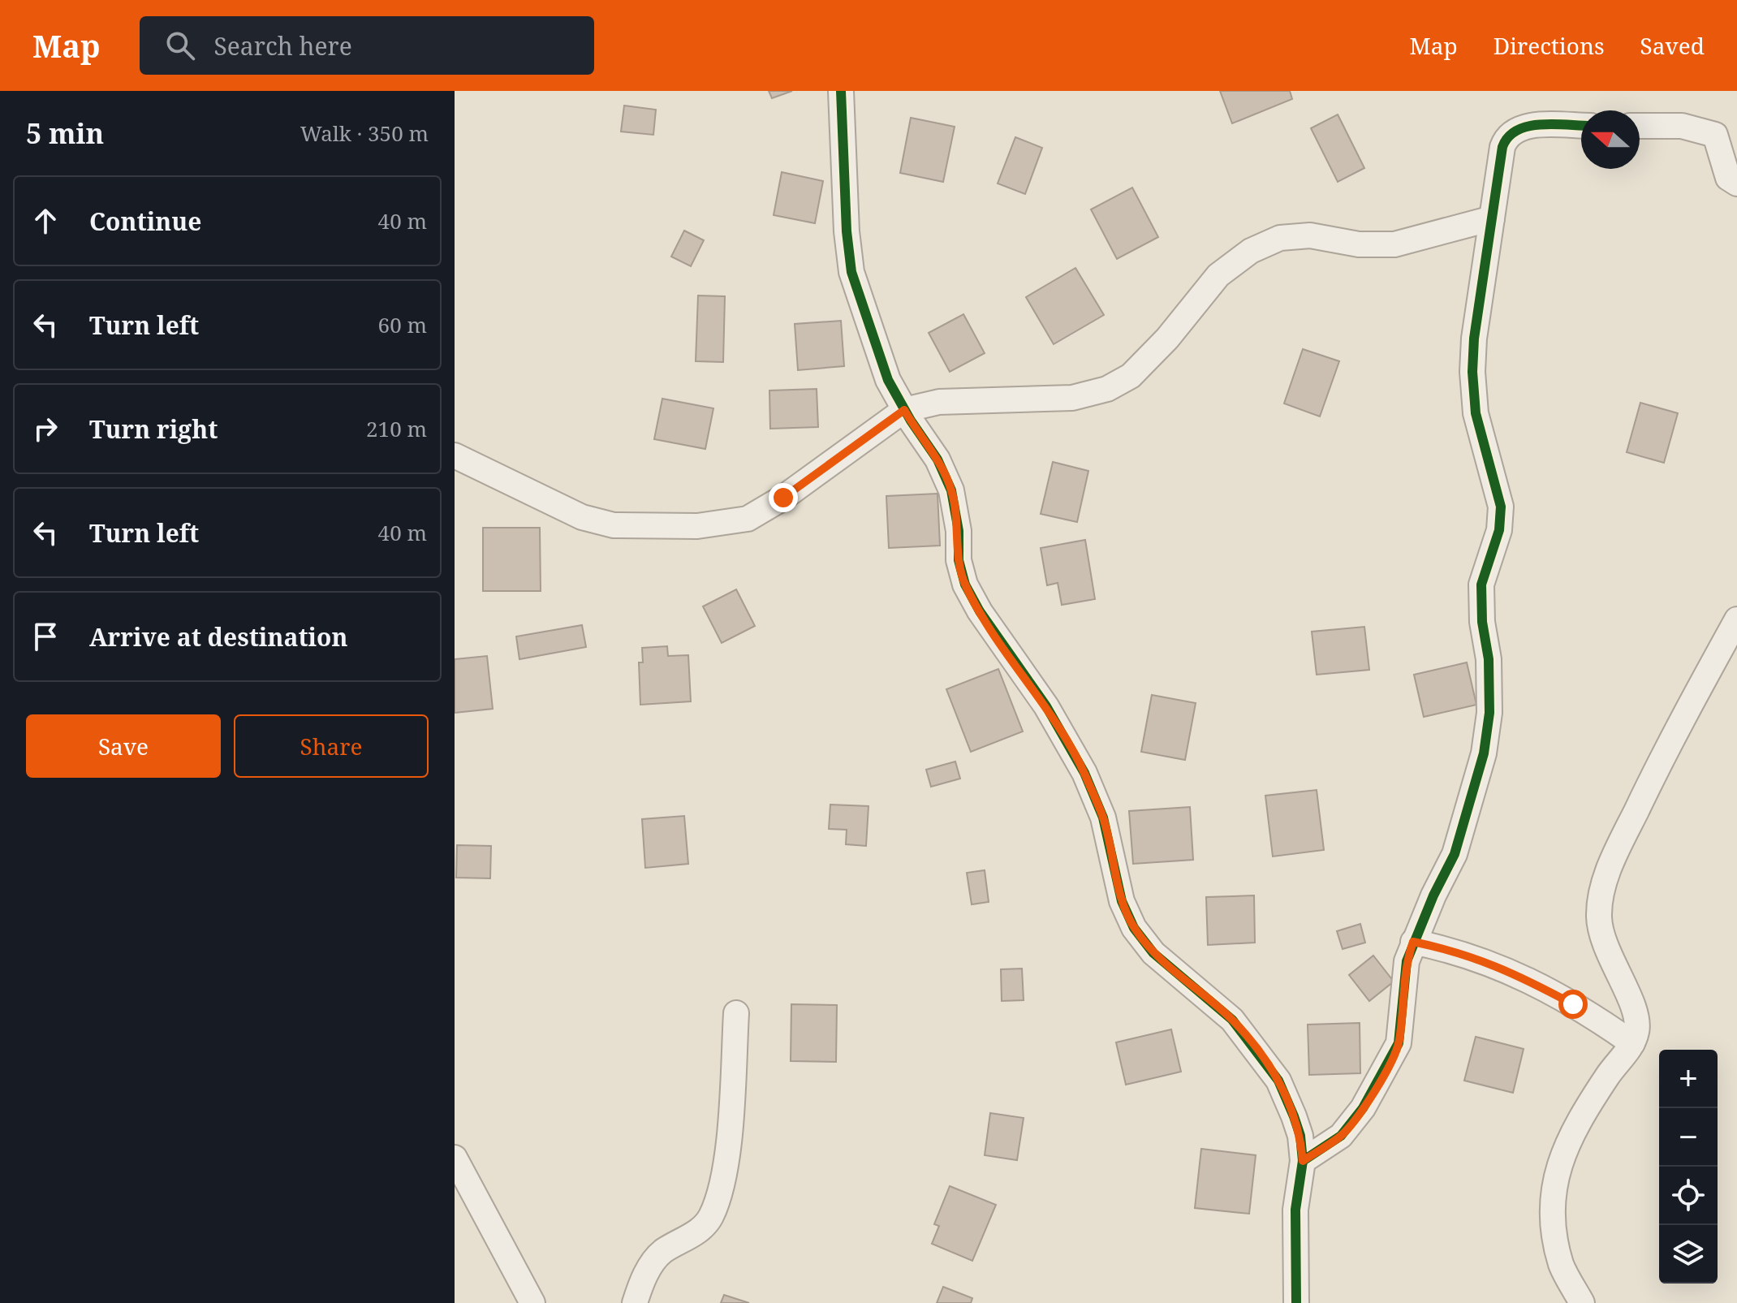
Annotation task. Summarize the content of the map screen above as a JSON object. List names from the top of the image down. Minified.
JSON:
{"north":"left","page":{"header":"Map","search":"Search here","nav":["Map","Directions","Saved"],"heading":["5 min","Walk · 350 m"],"list":[["Continue","40 m"],["Turn left","60 m"],["Turn right","210 m"],["Turn left","40 m"],"Arrive at destination"],"buttons":["Save","Share"],"map_buttons":["+","−"]}}
